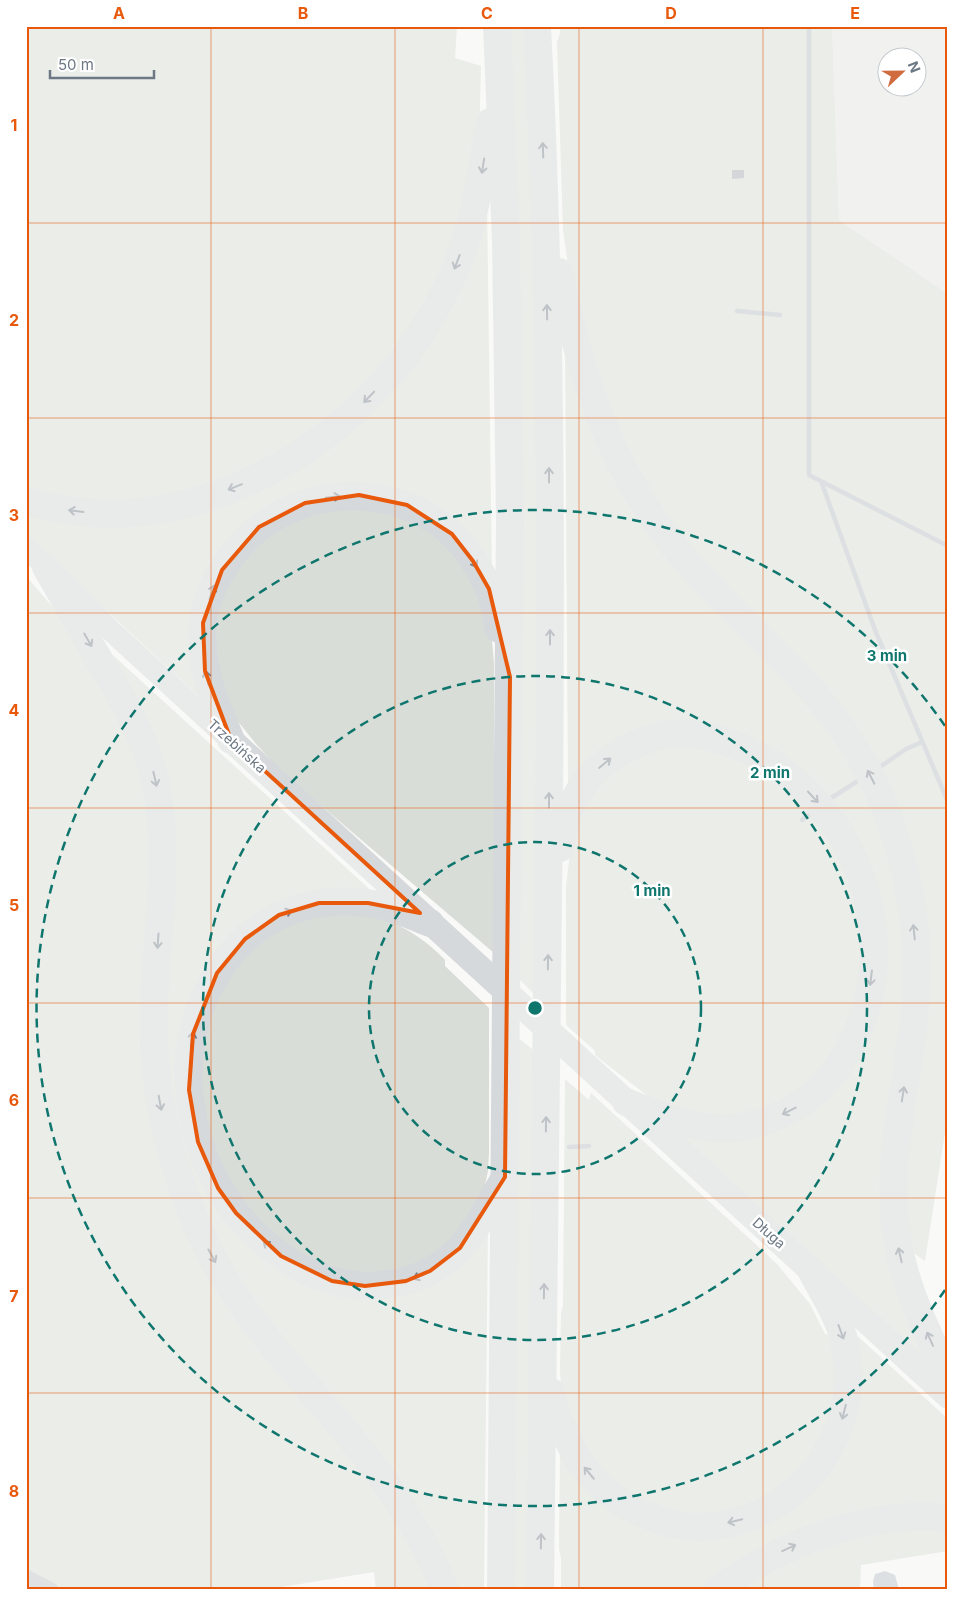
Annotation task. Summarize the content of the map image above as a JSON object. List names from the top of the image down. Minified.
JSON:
{"streets":{"main road":["Trzebińska","Długa"]},"crossings":[["Trzebińska","Długa"]],"scale_bar":"50 m","north":"right","grid":{"columns":["A","B","C","D","E"],"rows":["1","2","3","4","5","6","7","8"]},"rings":["3 min","2 min","1 min"]}
